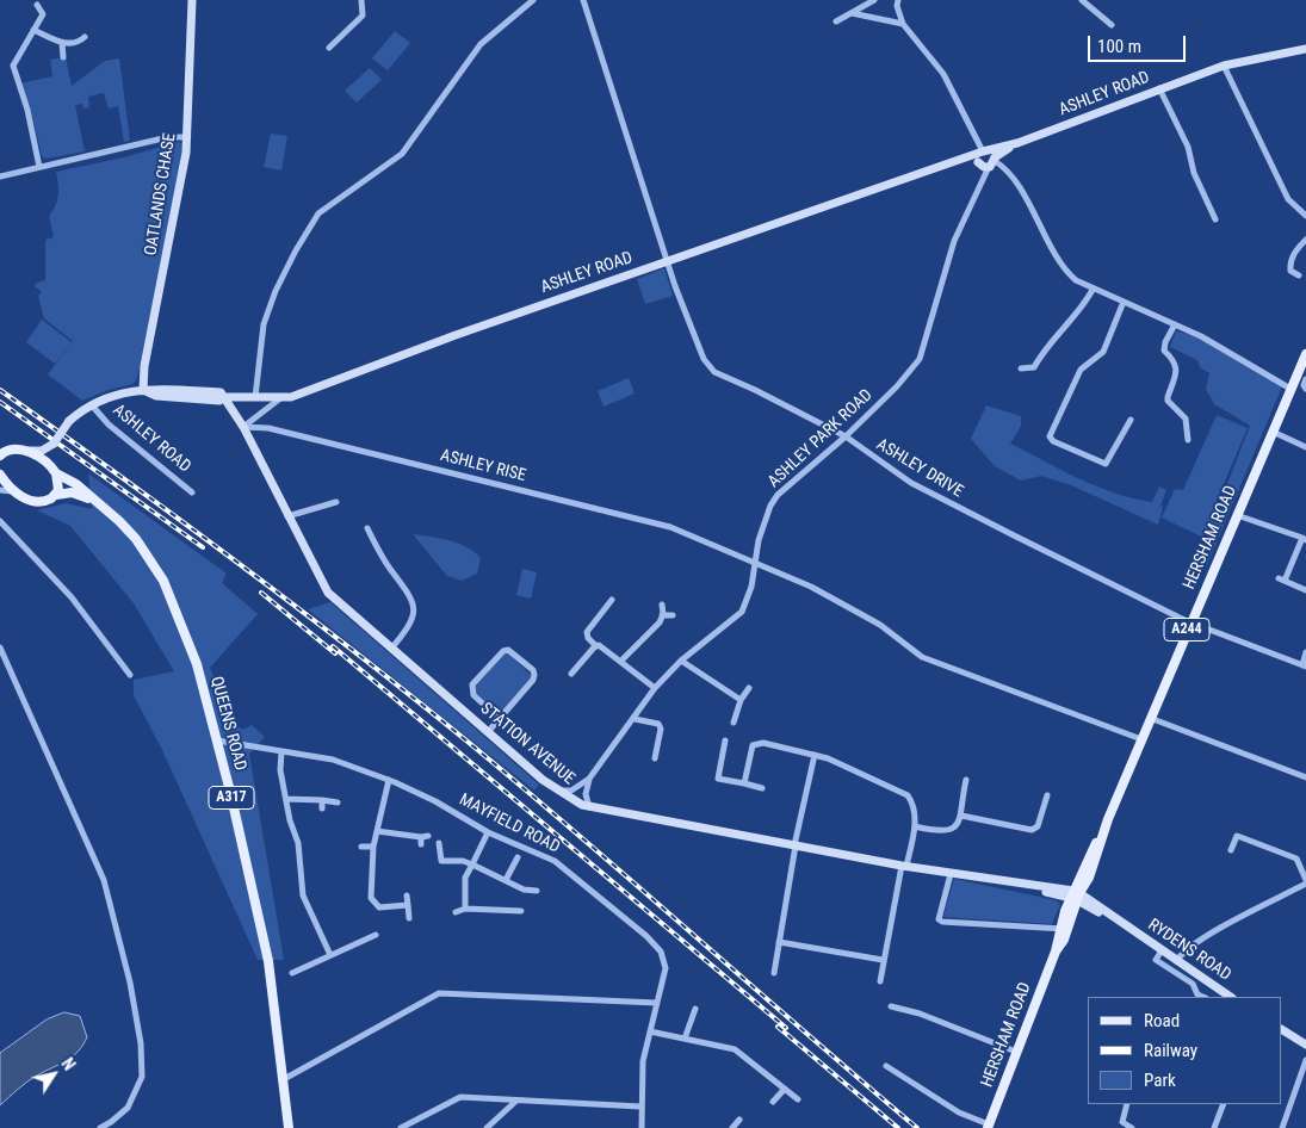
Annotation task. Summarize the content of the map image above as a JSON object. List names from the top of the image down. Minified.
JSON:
{"streets":{"main road":["HERSHAM ROAD","A244","QUEENS ROAD","A317"],"street":["ASHLEY ROAD","OATLANDS CHASE","ASHLEY PARK ROAD","ASHLEY RISE","ASHLEY DRIVE","STATION AVENUE","MAYFIELD ROAD","RYDENS ROAD"]},"crossings":[["ASHLEY ROAD","OATLANDS CHASE"],["ASHLEY ROAD","ASHLEY PARK ROAD"],["ASHLEY ROAD","ASHLEY DRIVE"],["ASHLEY ROAD","STATION AVENUE"],["ASHLEY PARK ROAD","ASHLEY RISE"],["ASHLEY PARK ROAD","ASHLEY DRIVE"],["ASHLEY PARK ROAD","STATION AVENUE"],["ASHLEY RISE","HERSHAM ROAD"],["ASHLEY RISE","STATION AVENUE"],["ASHLEY DRIVE","HERSHAM ROAD"],["HERSHAM ROAD","STATION AVENUE"],["HERSHAM ROAD","RYDENS ROAD"],["QUEENS ROAD","MAYFIELD ROAD"],["STATION AVENUE","RYDENS ROAD"]],"legend":["Road","Railway","Park"],"scale_bar":"100 m","north":"top right"}
